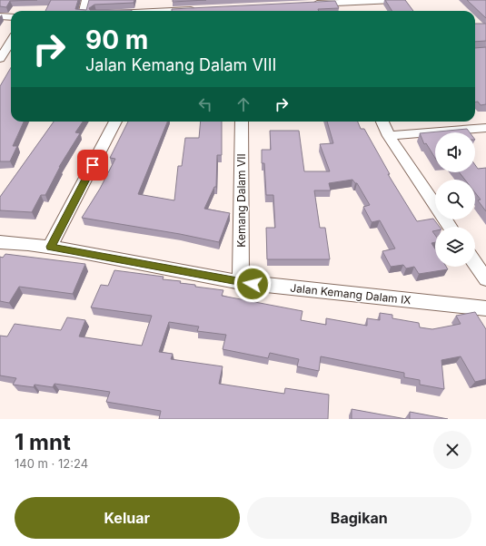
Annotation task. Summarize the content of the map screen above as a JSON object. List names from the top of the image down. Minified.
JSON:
{"streets":{"street":["Kemang Dalam VII","Jalan Kemang Dalam IX"]},"crossings":[["Kemang Dalam VII","Jalan Kemang Dalam IX"]],"page":{"turn":["90 m","Jalan Kemang Dalam VIII"],"heading":["1 mnt","140 m · 12:24"],"buttons":["Keluar","Bagikan"]}}
